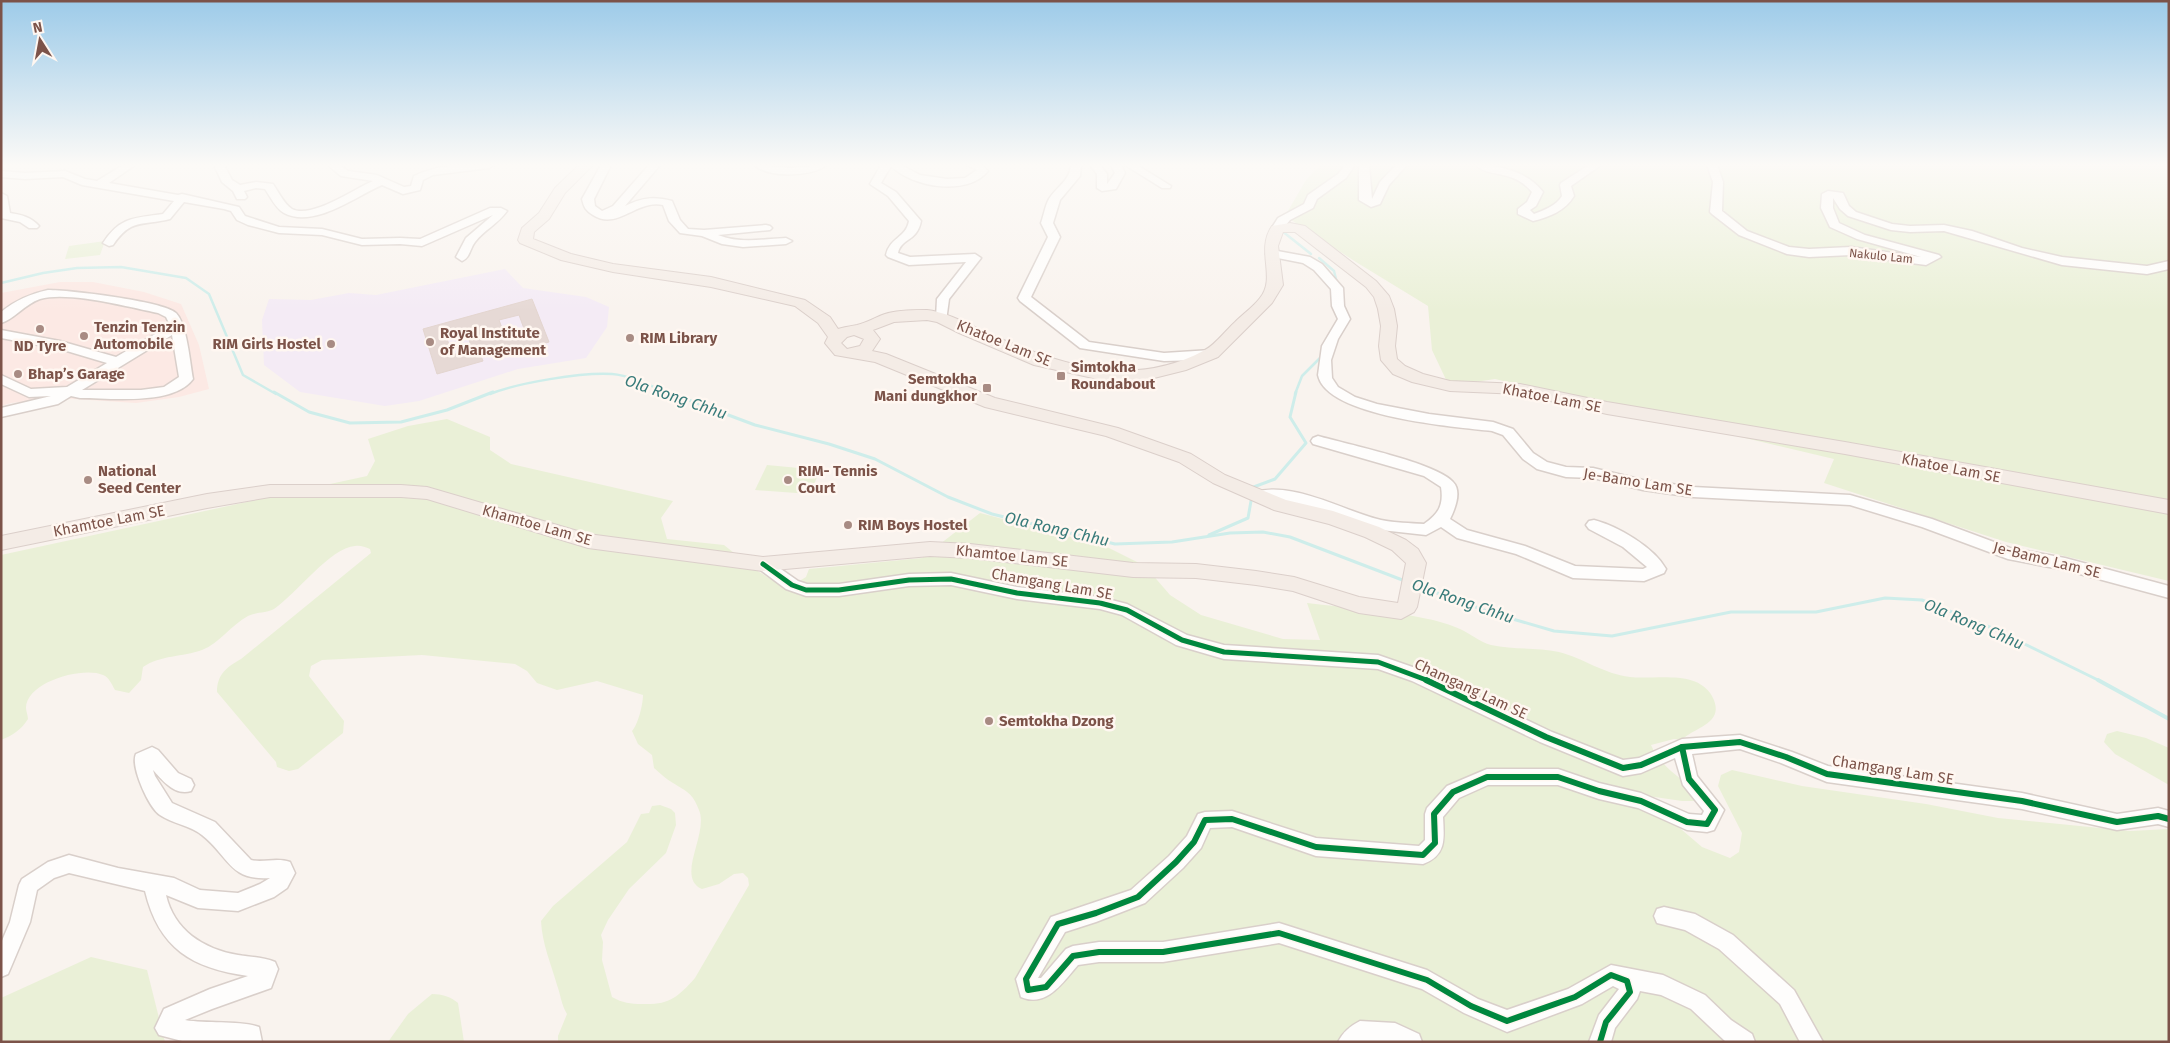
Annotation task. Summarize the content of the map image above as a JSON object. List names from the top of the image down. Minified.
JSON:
{"streets":{"main road":["Khatoe Lam SE","Khamtoe Lam SE"],"street":["Nakulo Lam","Je-Bamo Lam SE","Chamgang Lam SE"]},"crossings":[["Khatoe Lam SE","Je-Bamo Lam SE"],["Khatoe Lam SE","Khamtoe Lam SE"],["Khamtoe Lam SE","Chamgang Lam SE"]],"water":["Ola Rong Chhu"],"places":{"other":["ND Tyre","Tenzin Tenzin Automobile","RIM Library","Royal Institute of Management","RIM Girls Hostel","Bhap’s Garage","National Seed Center","RIM- Tennis Court","RIM Boys Hostel","Semtokha Dzong"],"transit":["Simtokha Roundabout","Semtokha Mani dungkhor"]},"north":"top"}
